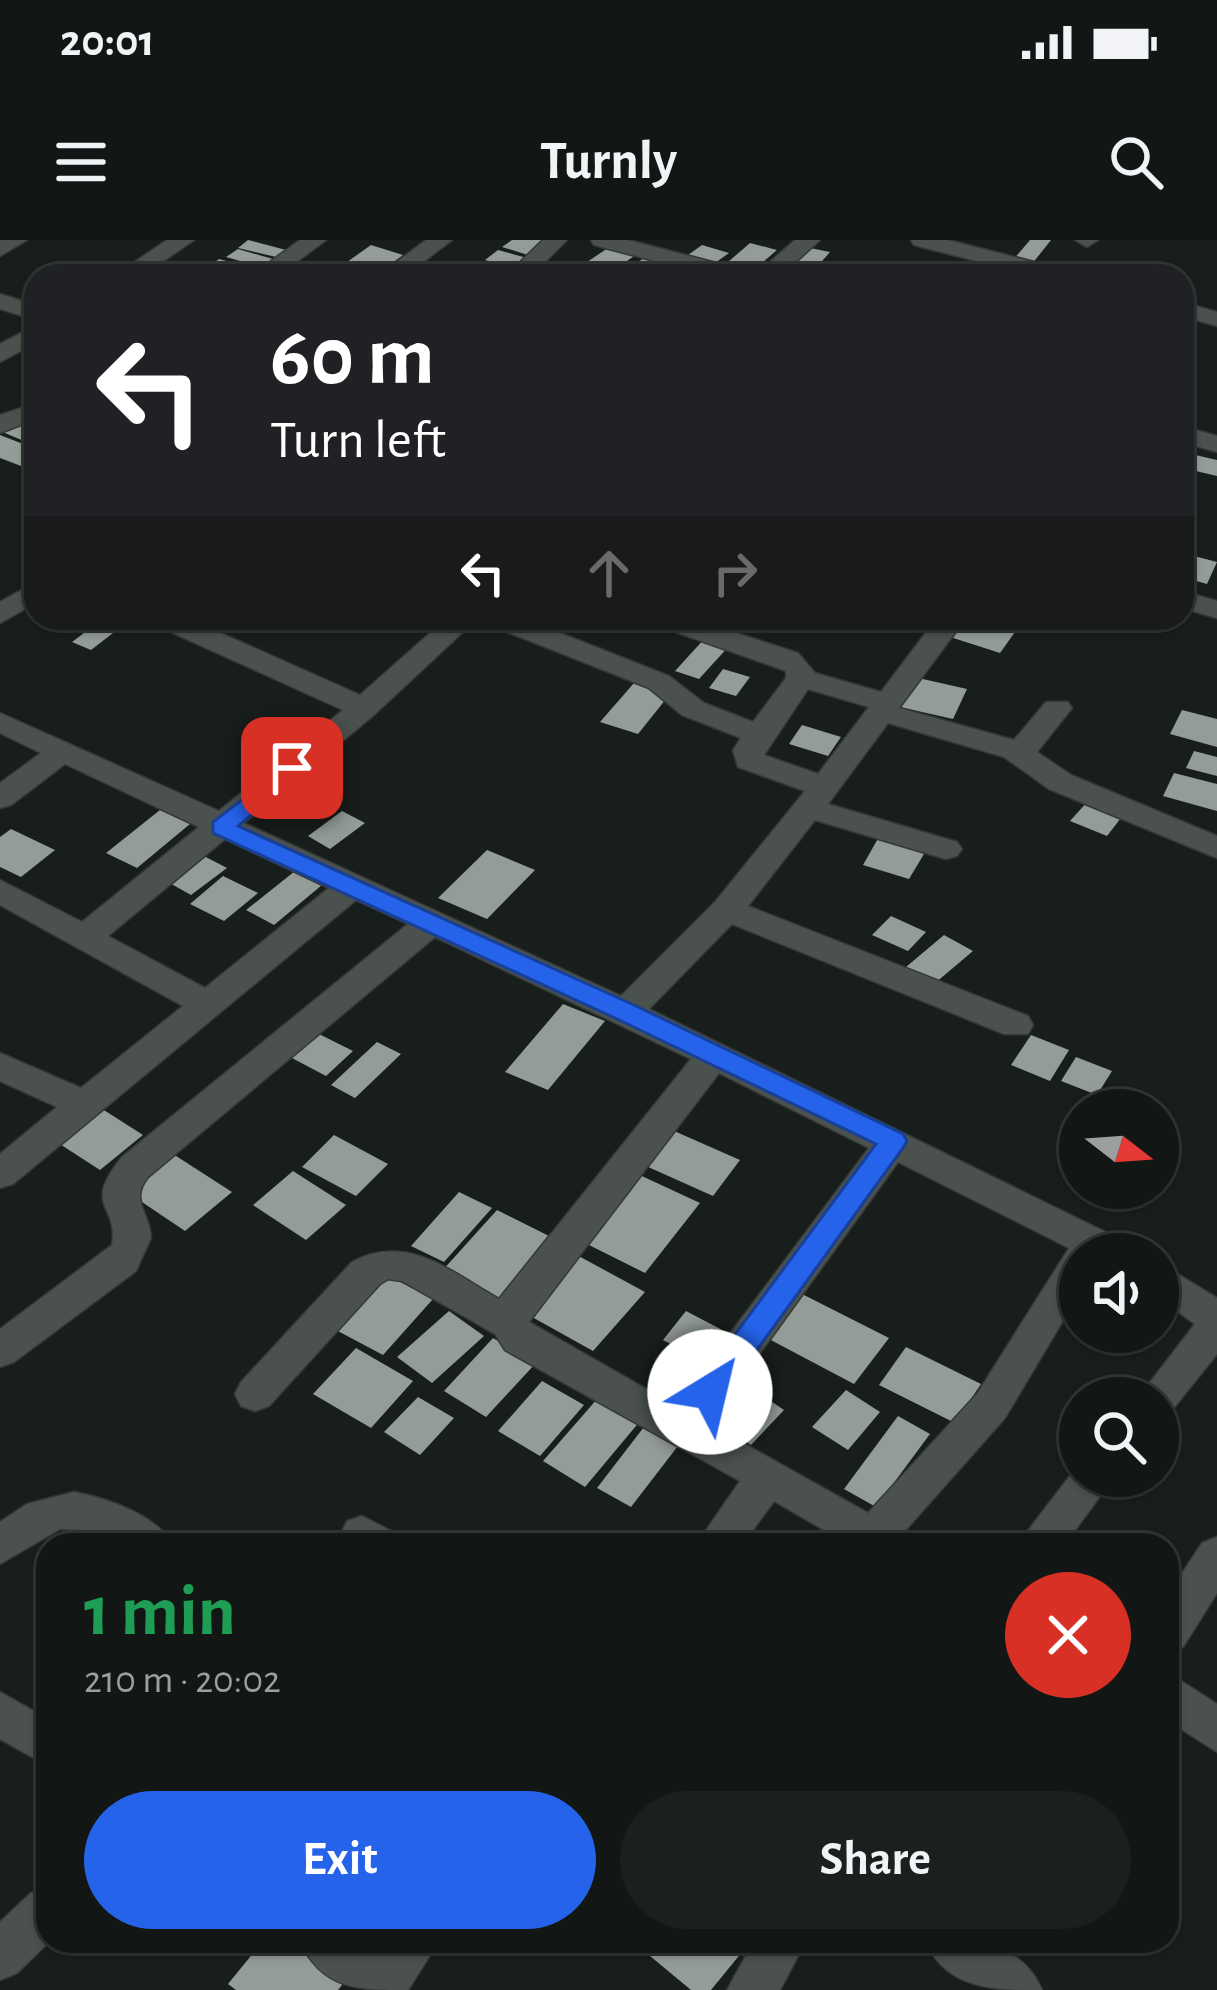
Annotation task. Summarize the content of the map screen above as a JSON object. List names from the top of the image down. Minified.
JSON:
{"north":"right","page":{"status":"20:01","header":"Turnly","turn":["60 m","Turn left"],"heading":["1 min","210 m · 20:02"],"buttons":["Exit","Share"]}}
